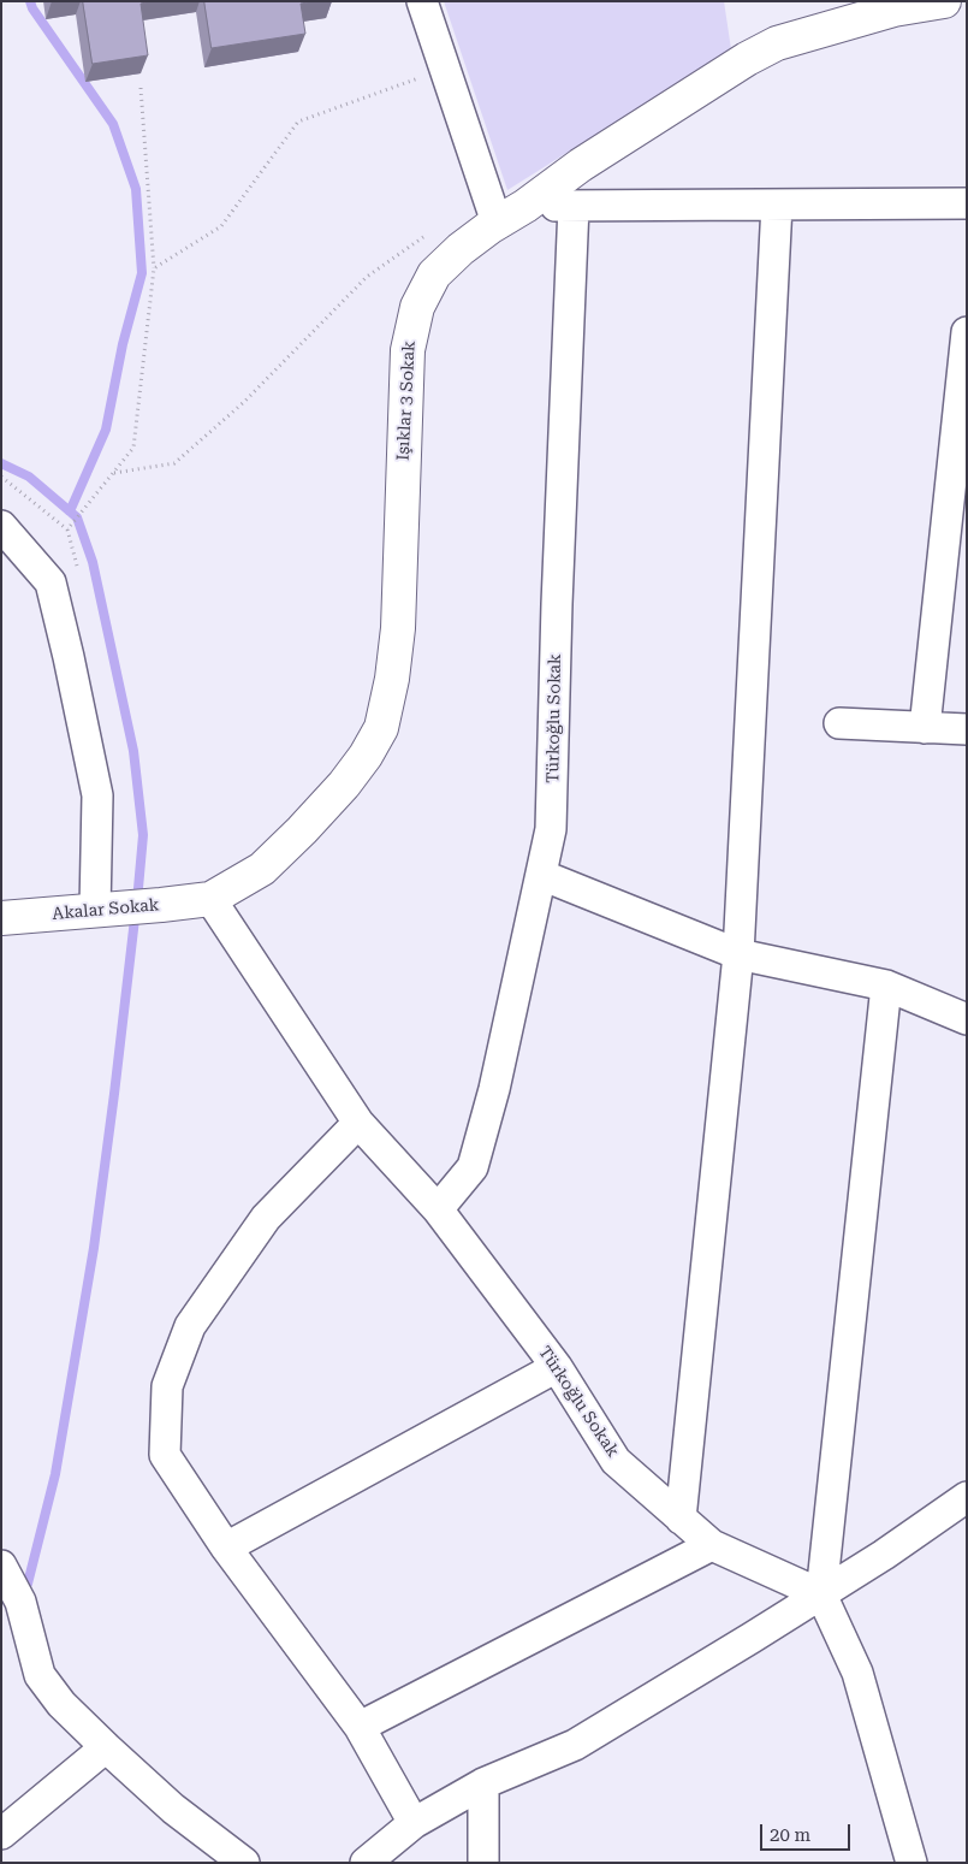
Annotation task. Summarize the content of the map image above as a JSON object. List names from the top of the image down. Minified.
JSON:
{"streets":{"street":["Işıklar 3 Sokak","Türkoğlu Sokak","Akalar Sokak"]},"crossings":[["Işıklar 3 Sokak","Türkoğlu Sokak"],["Işıklar 3 Sokak","Akalar Sokak"],["Türkoğlu Sokak","Akalar Sokak"]],"scale_bar":"20 m"}
